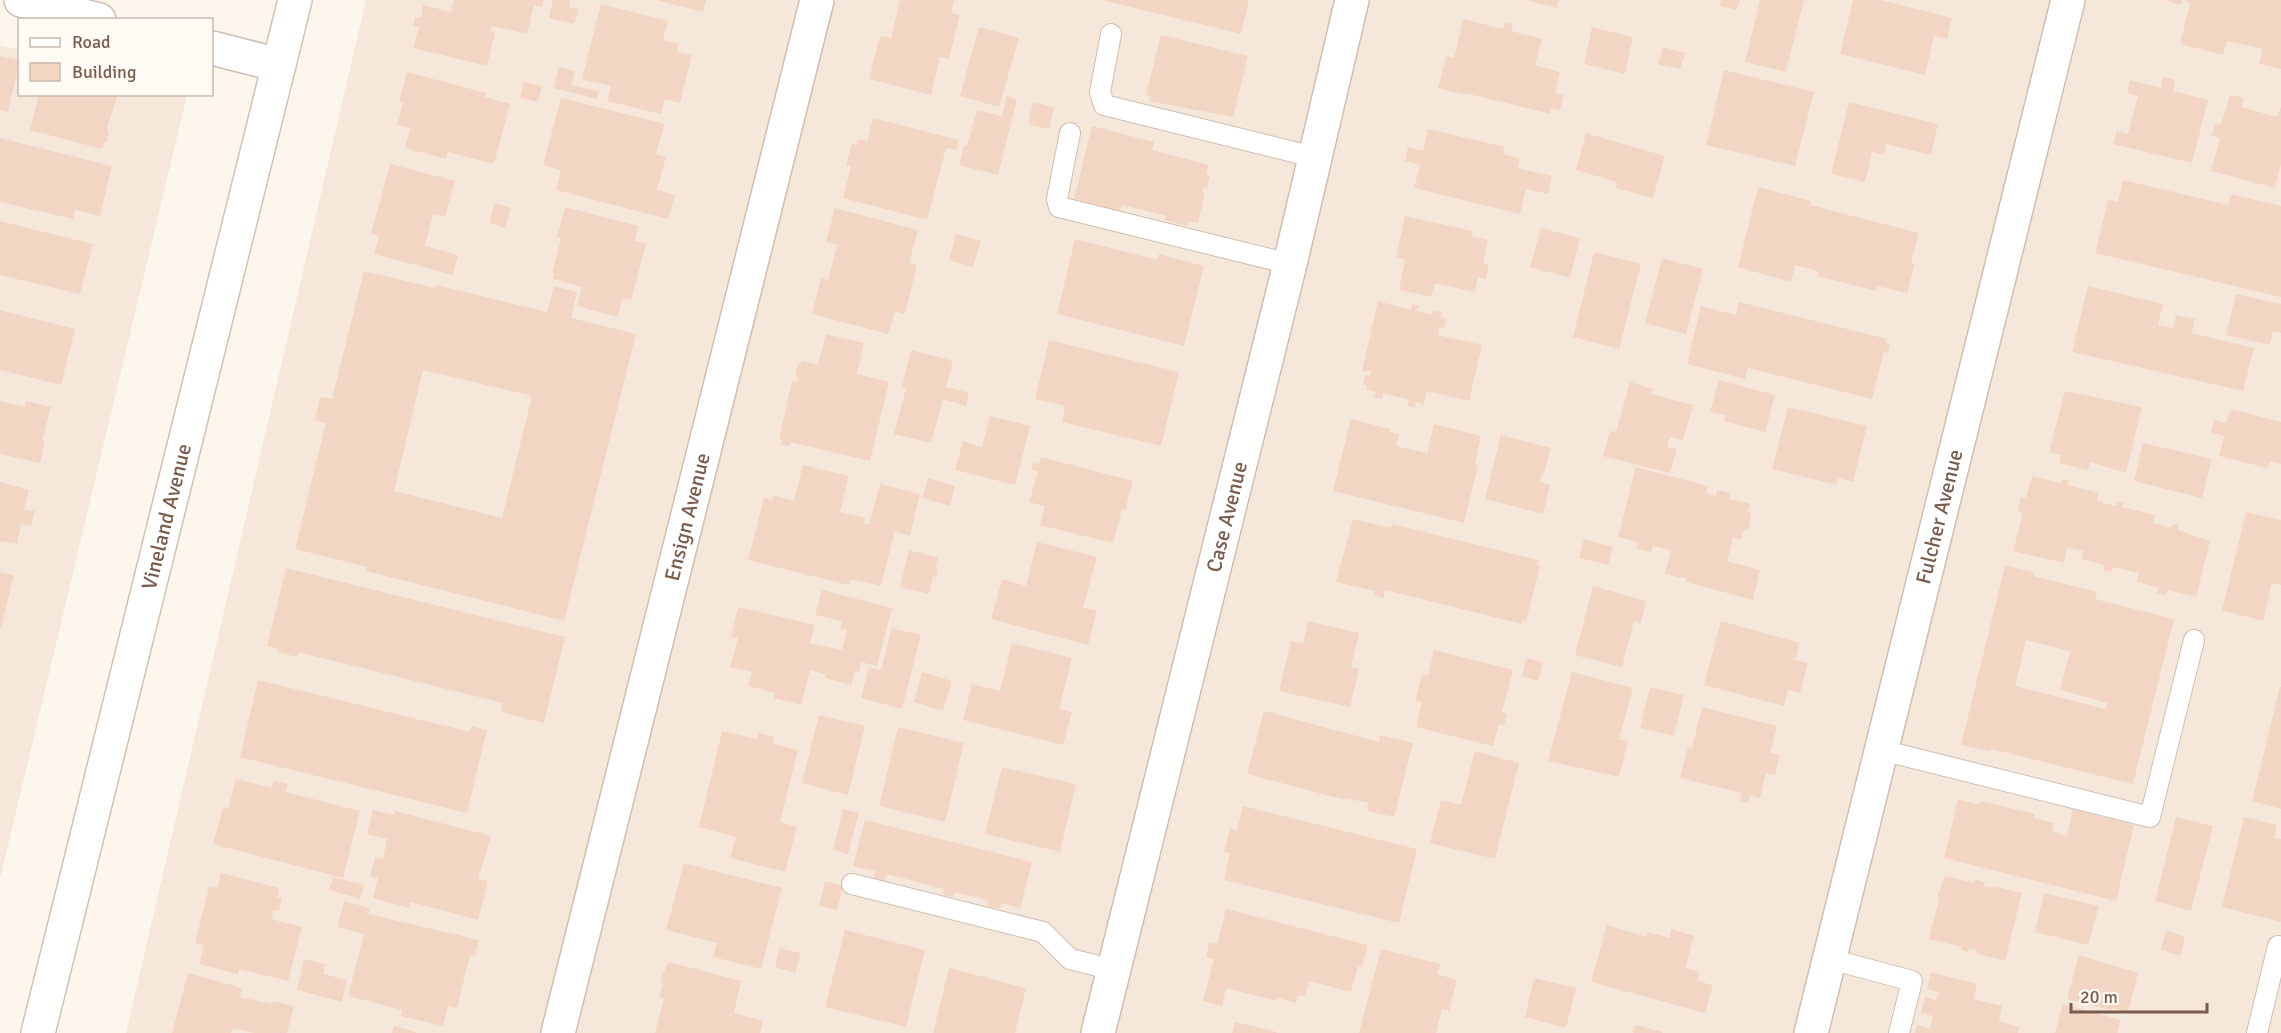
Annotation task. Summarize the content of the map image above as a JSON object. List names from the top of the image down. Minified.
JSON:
{"streets":{"street":["Ensign Avenue","Fulcher Avenue","Vineland Avenue","Case Avenue"]},"legend":["Road","Building"],"scale_bar":"20 m"}
